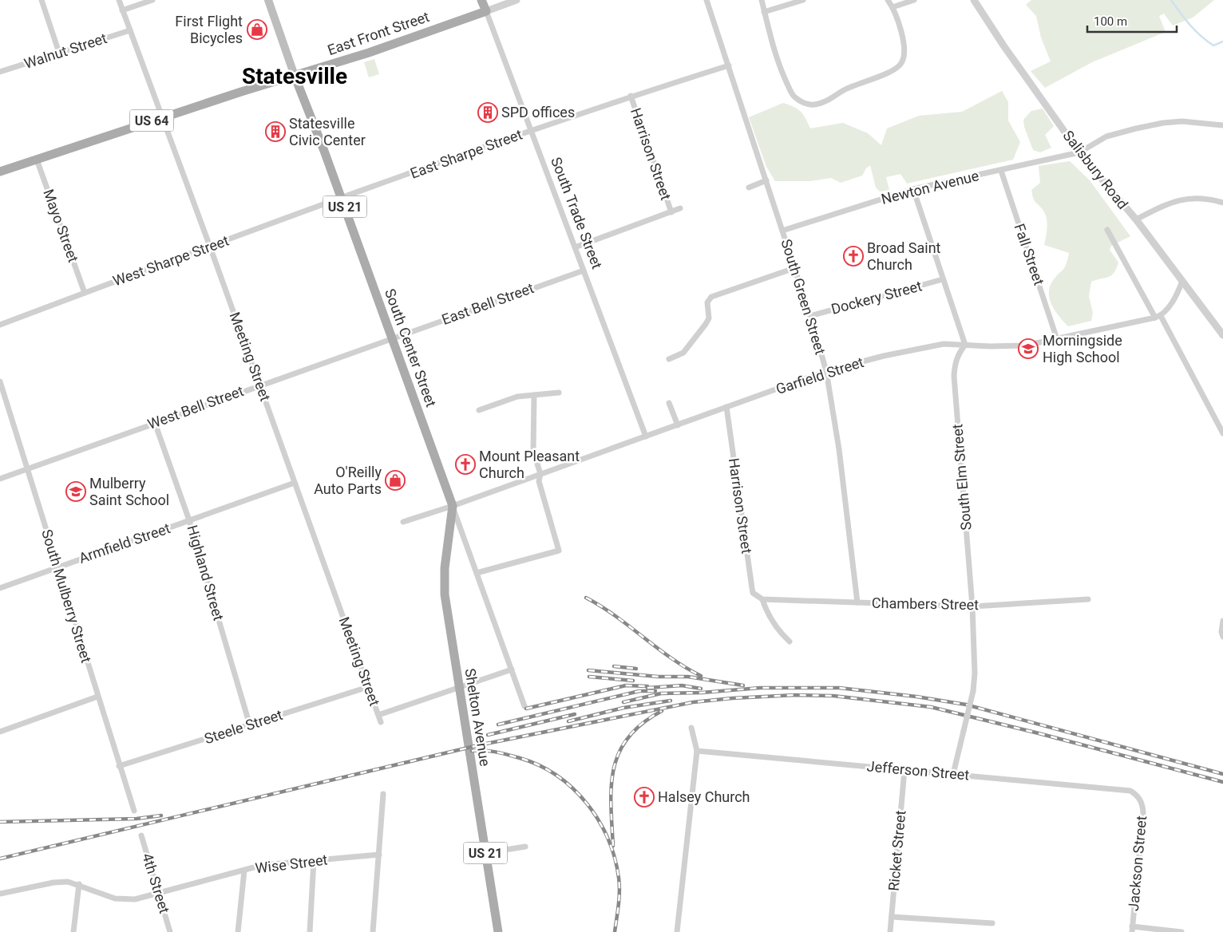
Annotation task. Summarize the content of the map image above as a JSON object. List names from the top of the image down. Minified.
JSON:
{"streets":{"main road":["East Front Street","US 64","US 21","South Trade Street","South Center Street","Shelton Avenue"],"street":["Walnut Street","East Sharpe Street","Harrison Street","Salisbury Road","Newton Avenue","Mayo Street","Fall Street","West Sharpe Street","South Green Street","Dockery Street","East Bell Street","Meeting Street","Garfield Street","West Bell Street","South Elm Street","Armfield Street","Highland Street","South Mulberry Street","Chambers Street","Steele Street","Jefferson Street","Ricket Street","Jackson Street","Wise Street","4th Street"]},"crossings":[["East Front Street","US 64"],["East Front Street","South Trade Street"],["East Front Street","South Center Street"],["Walnut Street","Meeting Street"],["US 64","Mayo Street"],["US 64","South Center Street"],["US 64","Meeting Street"],["East Sharpe Street","Harrison Street"],["East Sharpe Street","South Trade Street"],["East Sharpe Street","West Sharpe Street"],["East Sharpe Street","South Green Street"],["East Sharpe Street","South Center Street"],["Harrison Street","Garfield Street"],["Harrison Street","Chambers Street"],["Salisbury Road","Newton Avenue"],["Newton Avenue","Fall Street"],["Newton Avenue","South Green Street"],["South Trade Street","East Bell Street"],["South Trade Street","Garfield Street"],["Mayo Street","West Sharpe Street"],["Fall Street","Garfield Street"],["West Sharpe Street","South Center Street"],["West Sharpe Street","Meeting Street"],["South Green Street","Dockery Street"],["South Green Street","Garfield Street"],["South Green Street","Chambers Street"],["East Bell Street","South Center Street"],["East Bell Street","West Bell Street"],["South Center Street","Garfield Street"],["South Center Street","West Bell Street"],["South Center Street","Shelton Avenue"],["Meeting Street","West Bell Street"],["Meeting Street","Armfield Street"],["Meeting Street","Steele Street"],["Garfield Street","South Elm Street"],["Garfield Street","Shelton Avenue"],["West Bell Street","Highland Street"],["West Bell Street","South Mulberry Street"],["South Elm Street","Chambers Street"],["South Elm Street","Jefferson Street"],["Armfield Street","Highland Street"],["Armfield Street","South Mulberry Street"],["Highland Street","Steele Street"],["South Mulberry Street","Steele Street"],["Jefferson Street","Ricket Street"],["Jefferson Street","Jackson Street"],["Wise Street","4th Street"]],"districts":["Statesville"],"places":{"shop":["First Flight Bicycles","O'Reilly Auto Parts"],"building":["SPD offices","Statesville Civic Center"],"church":["Broad Saint Church","Mount Pleasant Church","Halsey Church"],"school or university":["Morningside High School","Mulberry Saint School"]},"scale_bar":"100 m"}
